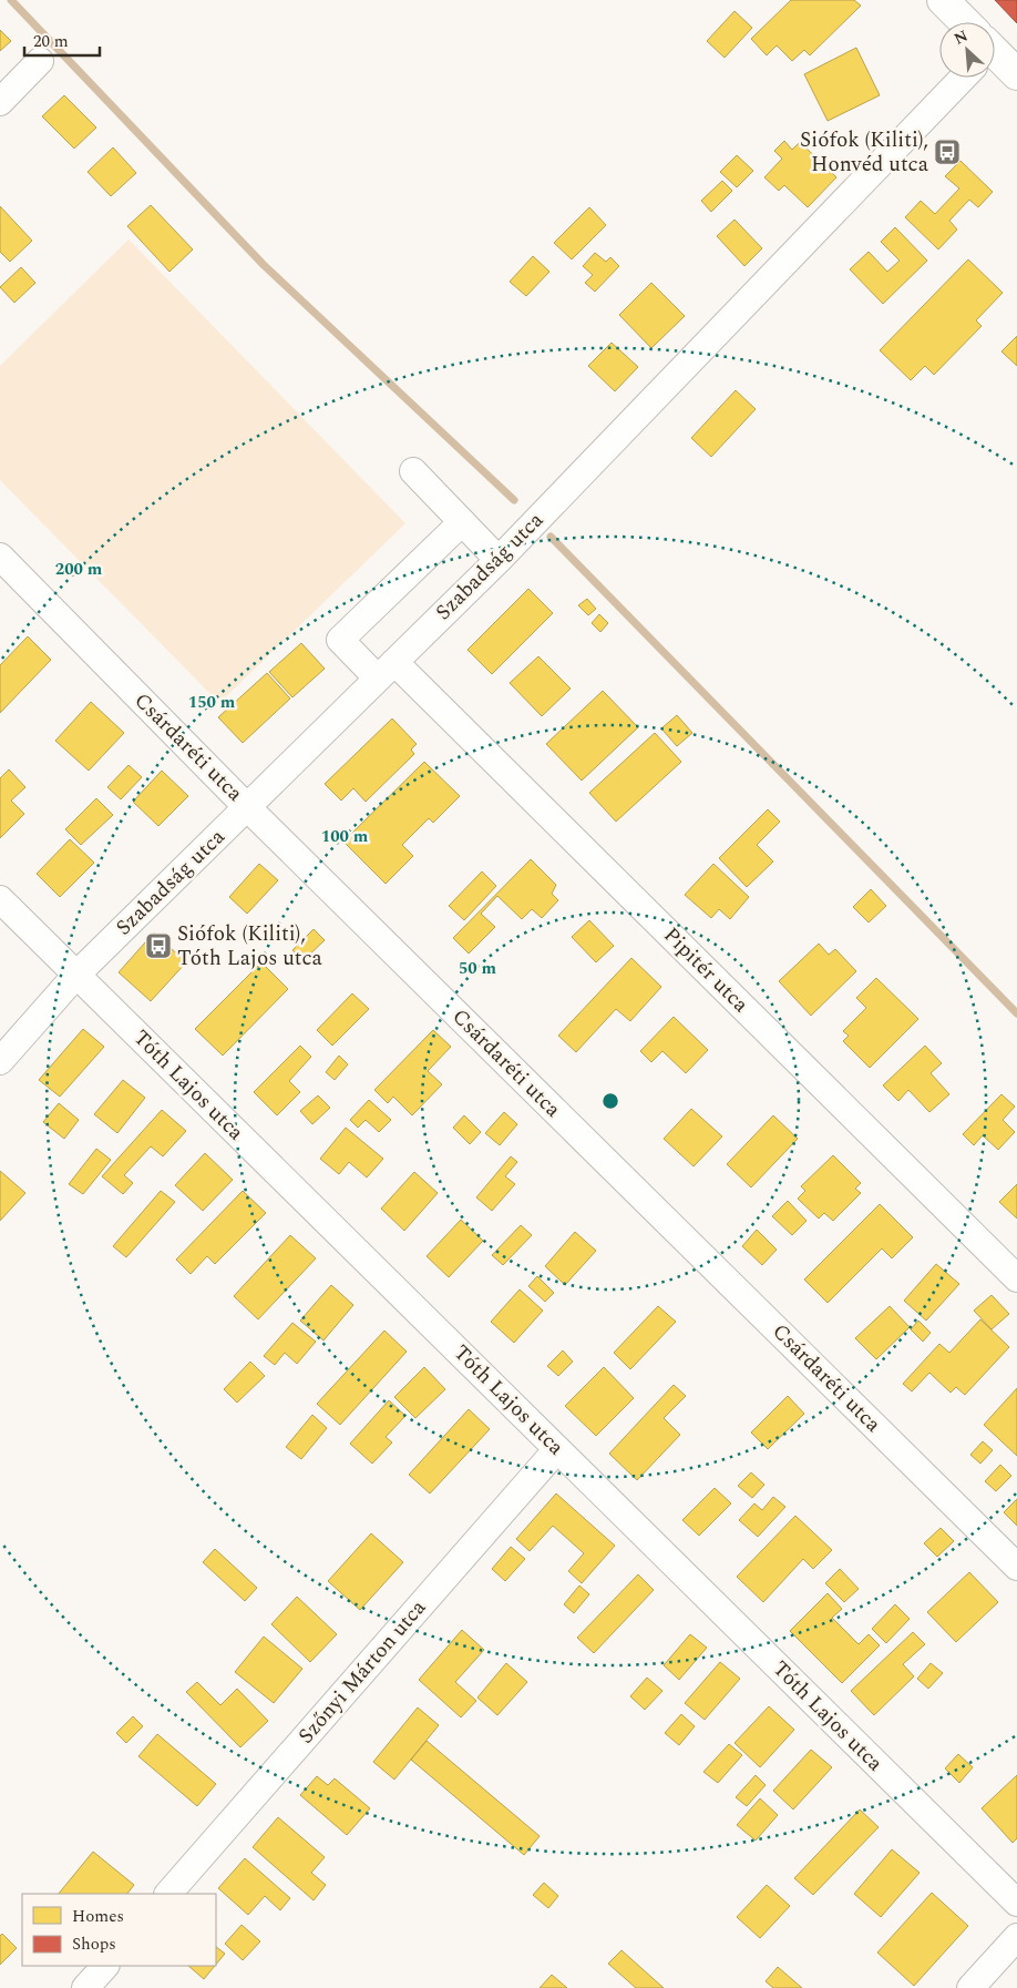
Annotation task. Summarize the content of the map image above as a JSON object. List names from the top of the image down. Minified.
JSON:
{"streets":{"street":["Szabadság utca","Csárdaréti utca","Pipitér utca","Tóth Lajos utca","Szőnyi Márton utca"]},"crossings":[["Szabadság utca","Csárdaréti utca"],["Szabadság utca","Pipitér utca"],["Szabadság utca","Tóth Lajos utca"],["Tóth Lajos utca","Szőnyi Márton utca"]],"places":{"bus stop":["Siófok (Kiliti), Honvéd utca","Siófok (Kiliti), Tóth Lajos utca"]},"legend":["Homes","Shops"],"scale_bar":"20 m","north":"top left","rings":["200 m","150 m","100 m","50 m"]}
